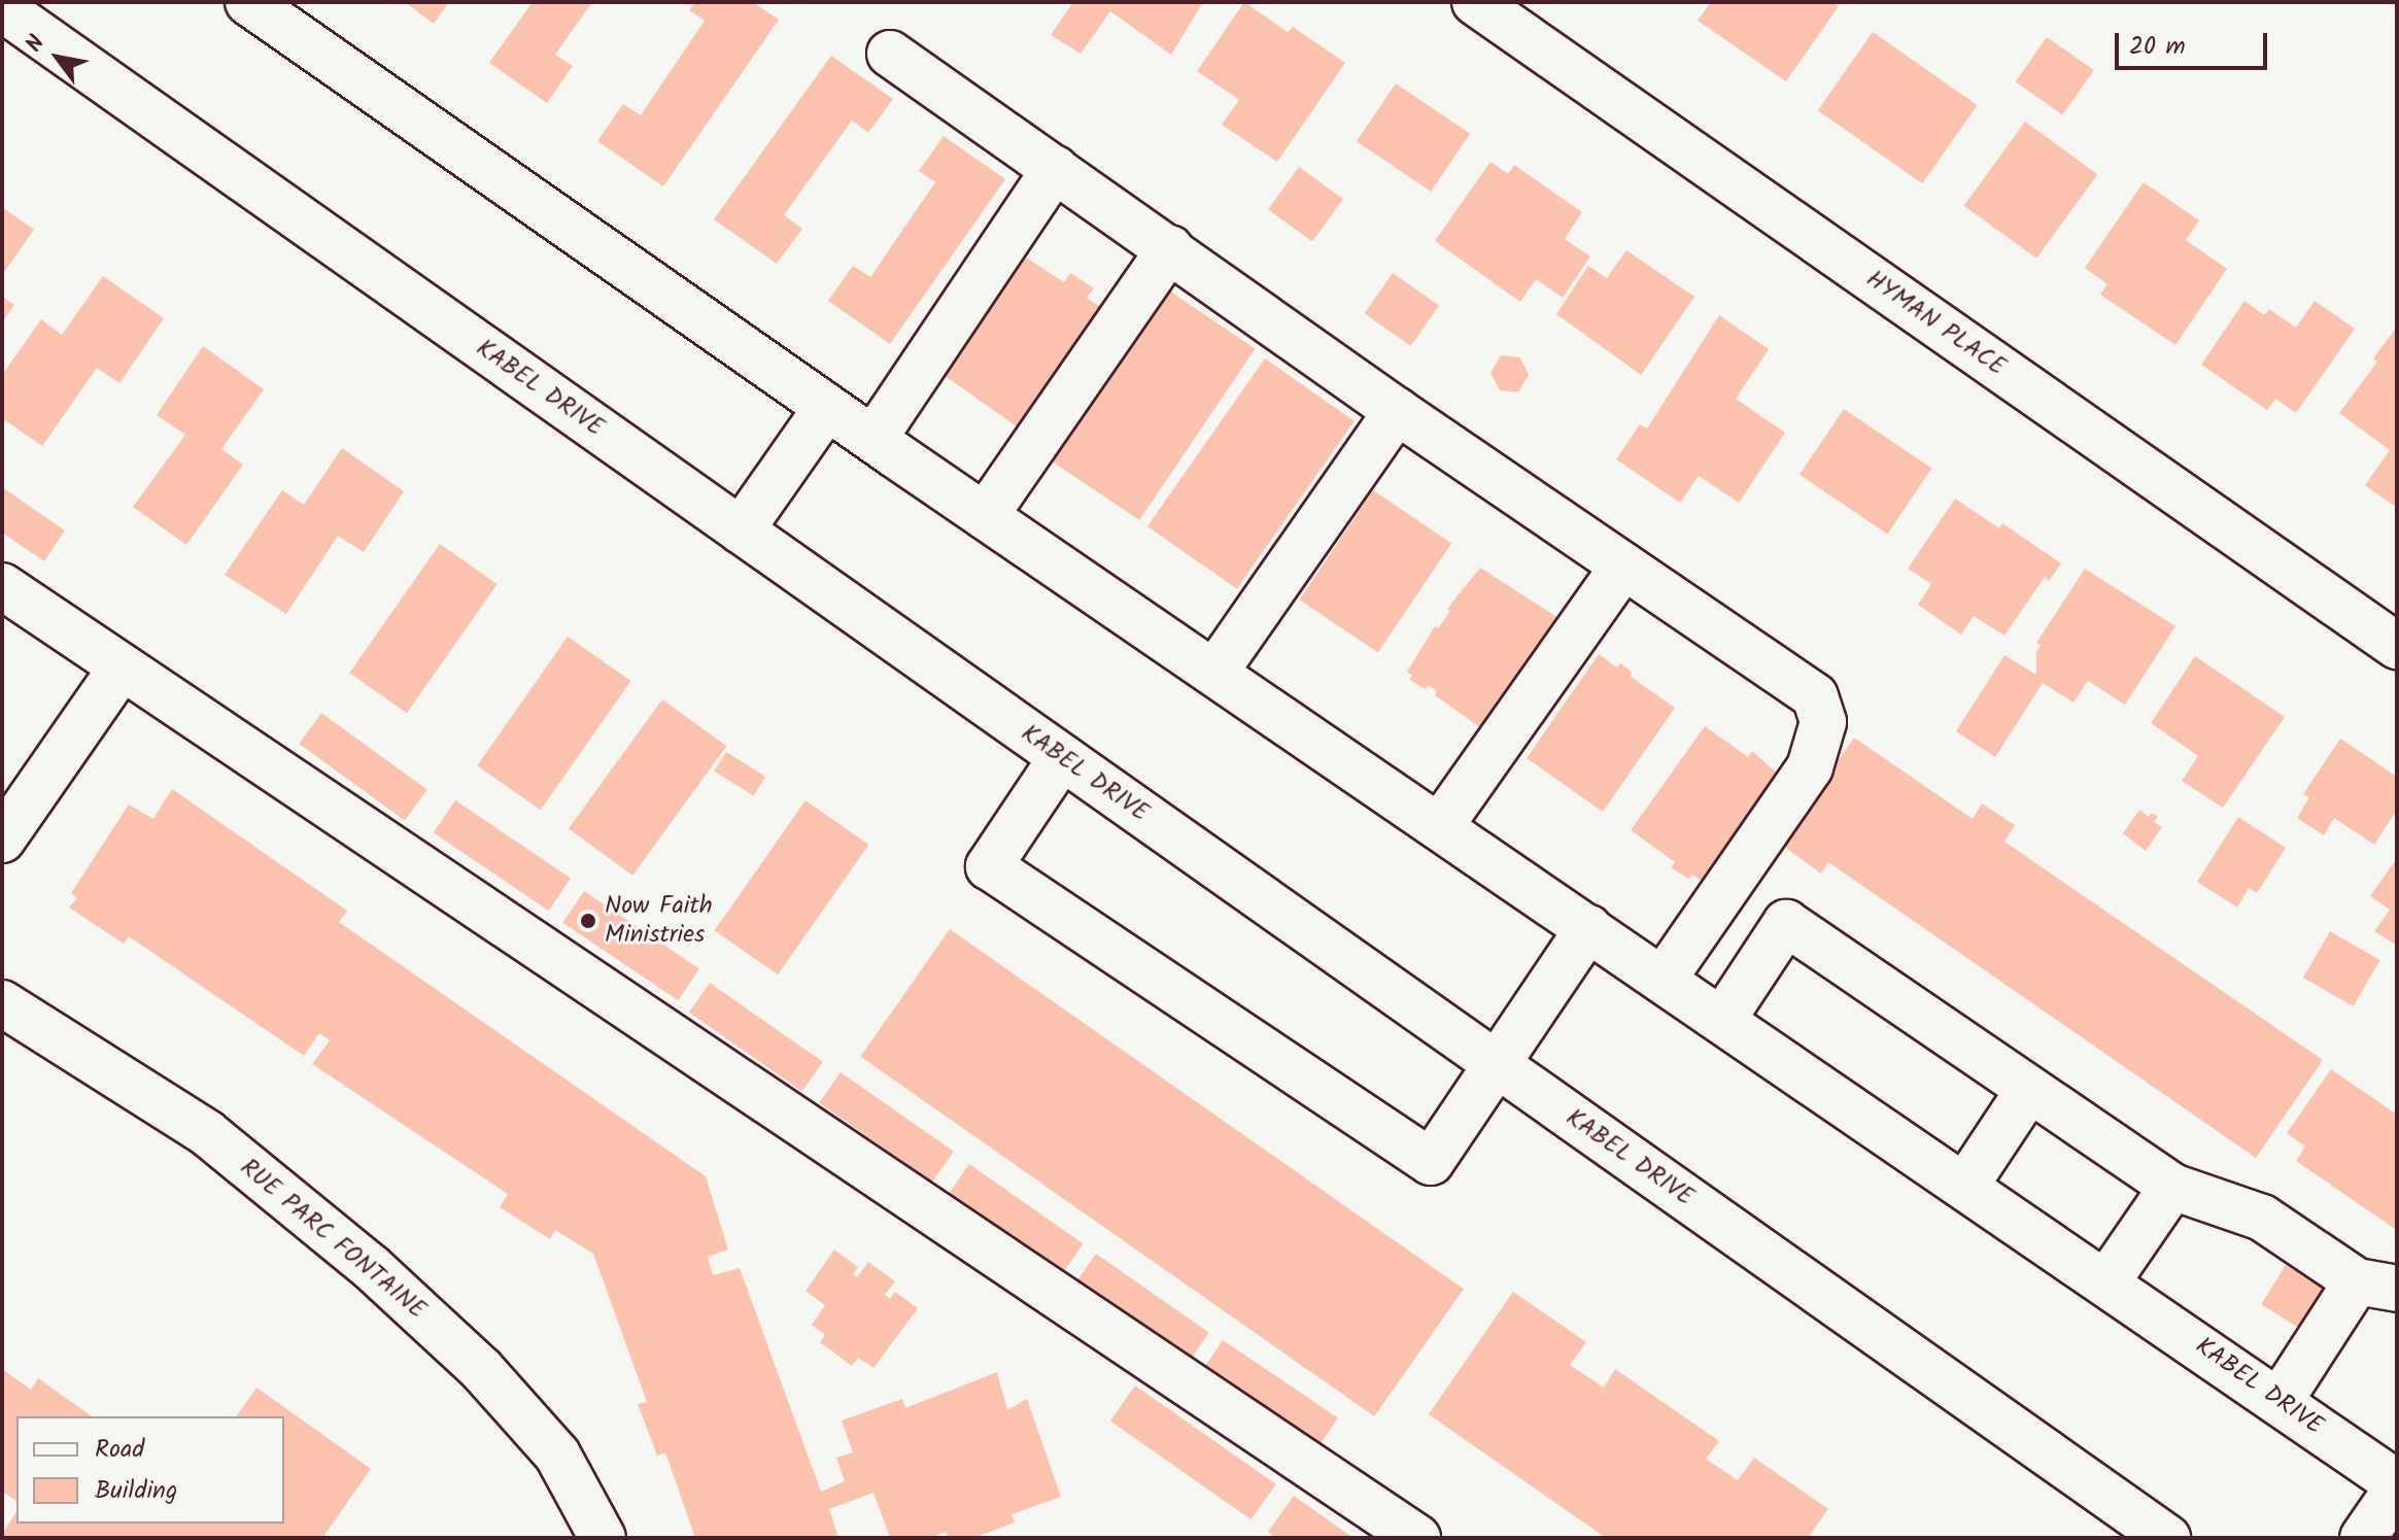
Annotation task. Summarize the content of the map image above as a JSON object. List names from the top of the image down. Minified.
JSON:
{"streets":{"street":["HYMAN PLACE","KABEL DRIVE","RUE PARC FONTAINE"]},"places":["Now Faith Ministries"],"legend":["Road","Building"],"scale_bar":"20 m","north":"top left"}
